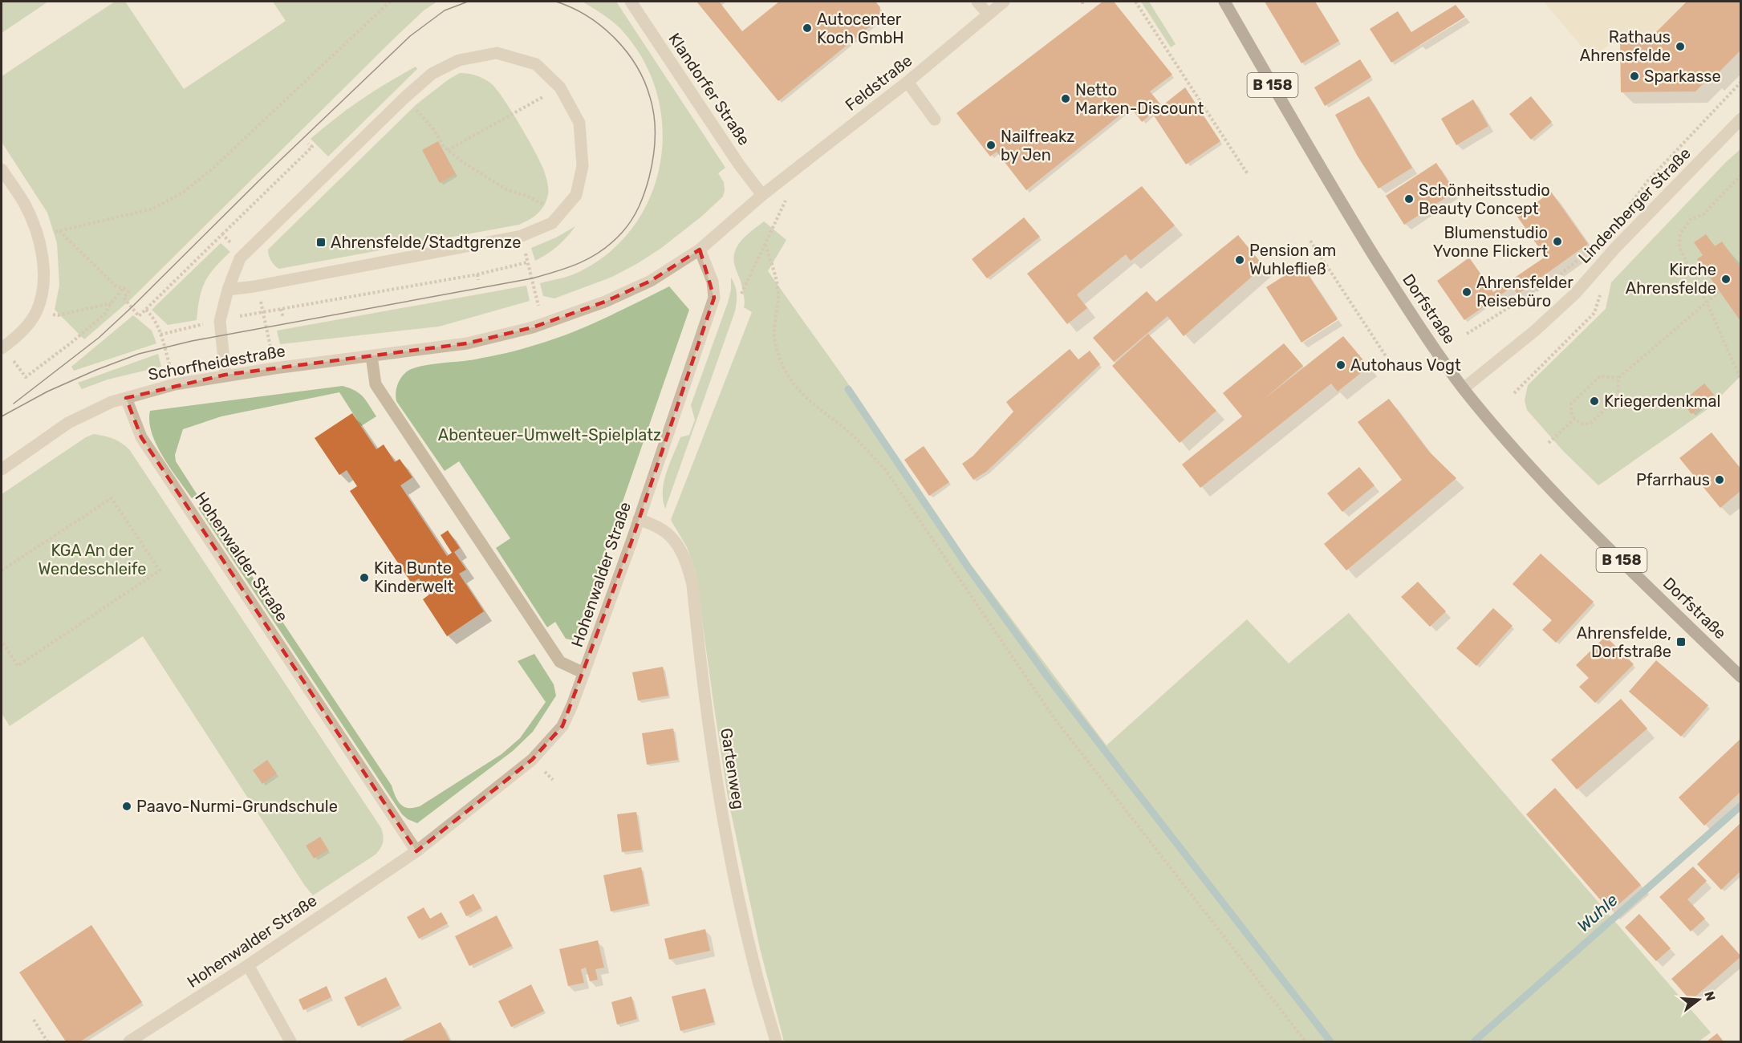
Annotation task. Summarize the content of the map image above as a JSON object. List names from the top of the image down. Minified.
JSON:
{"streets":{"main road":["B 158","Dorfstraße"],"street":["Feldstraße","Klandorfer Straße","Lindenberger Straße","Schorfheidestraße","Hohenwalder Straße","Gartenweg"]},"crossings":[["Feldstraße","Klandorfer Straße"],["Feldstraße","Schorfheidestraße"],["Klandorfer Straße","Schorfheidestraße"],["Lindenberger Straße","Dorfstraße"],["Schorfheidestraße","Hohenwalder Straße"],["Hohenwalder Straße","Gartenweg"]],"water":["Wuhle"],"parks":["Abenteuer-Umwelt-Spielplatz","KGA An der Wendeschleife"],"places":{"other":["Autocenter Koch GmbH","Rathaus Ahrensfelde","Sparkasse","Netto Marken-Discount","Nailfreakz by Jen","Schönheitsstudio Beauty Concept","Blumenstudio Yvonne Flickert","Pension am Wuhlefließ","Kirche Ahrensfelde","Ahrensfelder Reisebüro","Autohaus Vogt","Kriegerdenkmal","Pfarrhaus","Kita Bunte Kinderwelt","Paavo-Nurmi-Grundschule"],"transit":["Ahrensfelde/Stadtgrenze","Ahrensfelde, Dorfstraße"]},"north":"right"}
